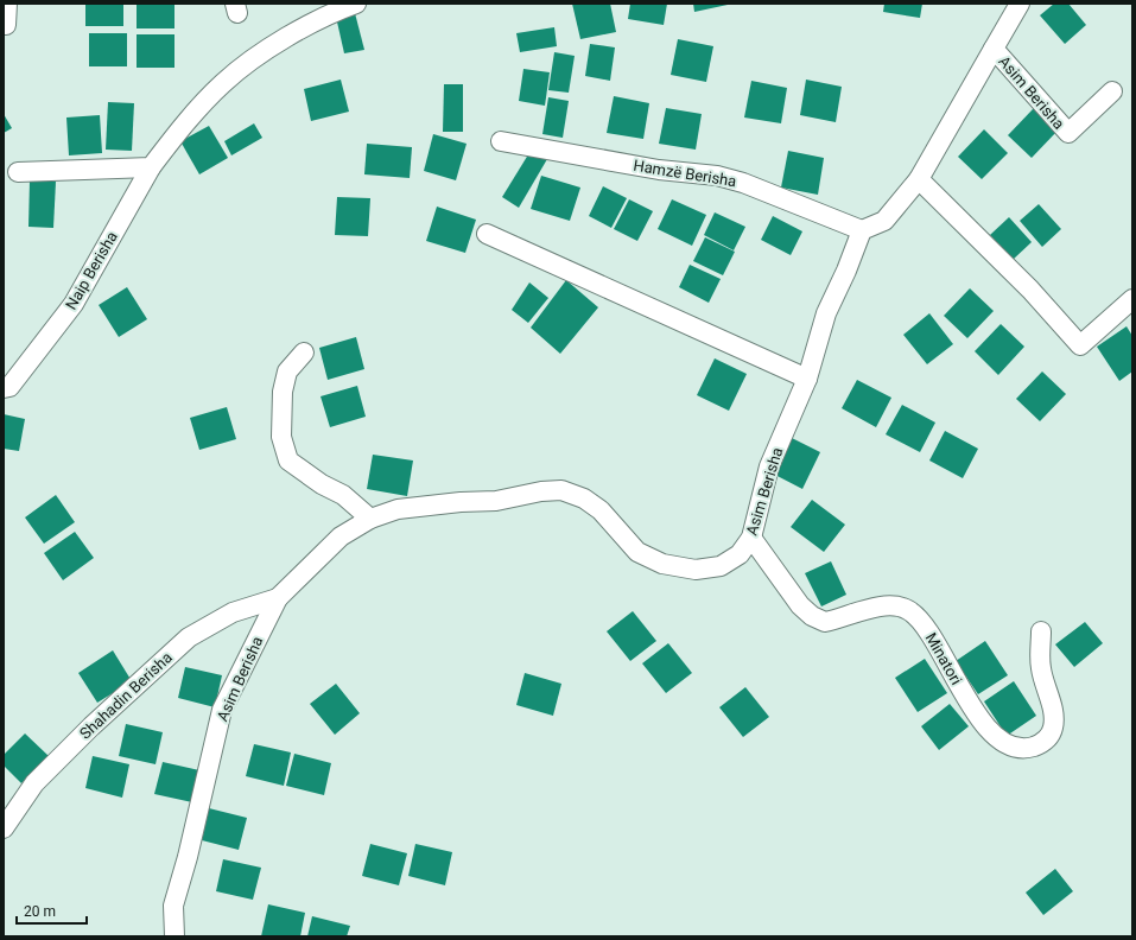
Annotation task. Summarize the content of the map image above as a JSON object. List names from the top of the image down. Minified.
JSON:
{"streets":{"street":["Asim Berisha","Hamzë Berisha","Naip Berisha","Minatori","Shahadin Berisha"]},"crossings":[["Asim Berisha","Hamzë Berisha"],["Asim Berisha","Minatori"],["Asim Berisha","Shahadin Berisha"]],"scale_bar":"20 m"}
